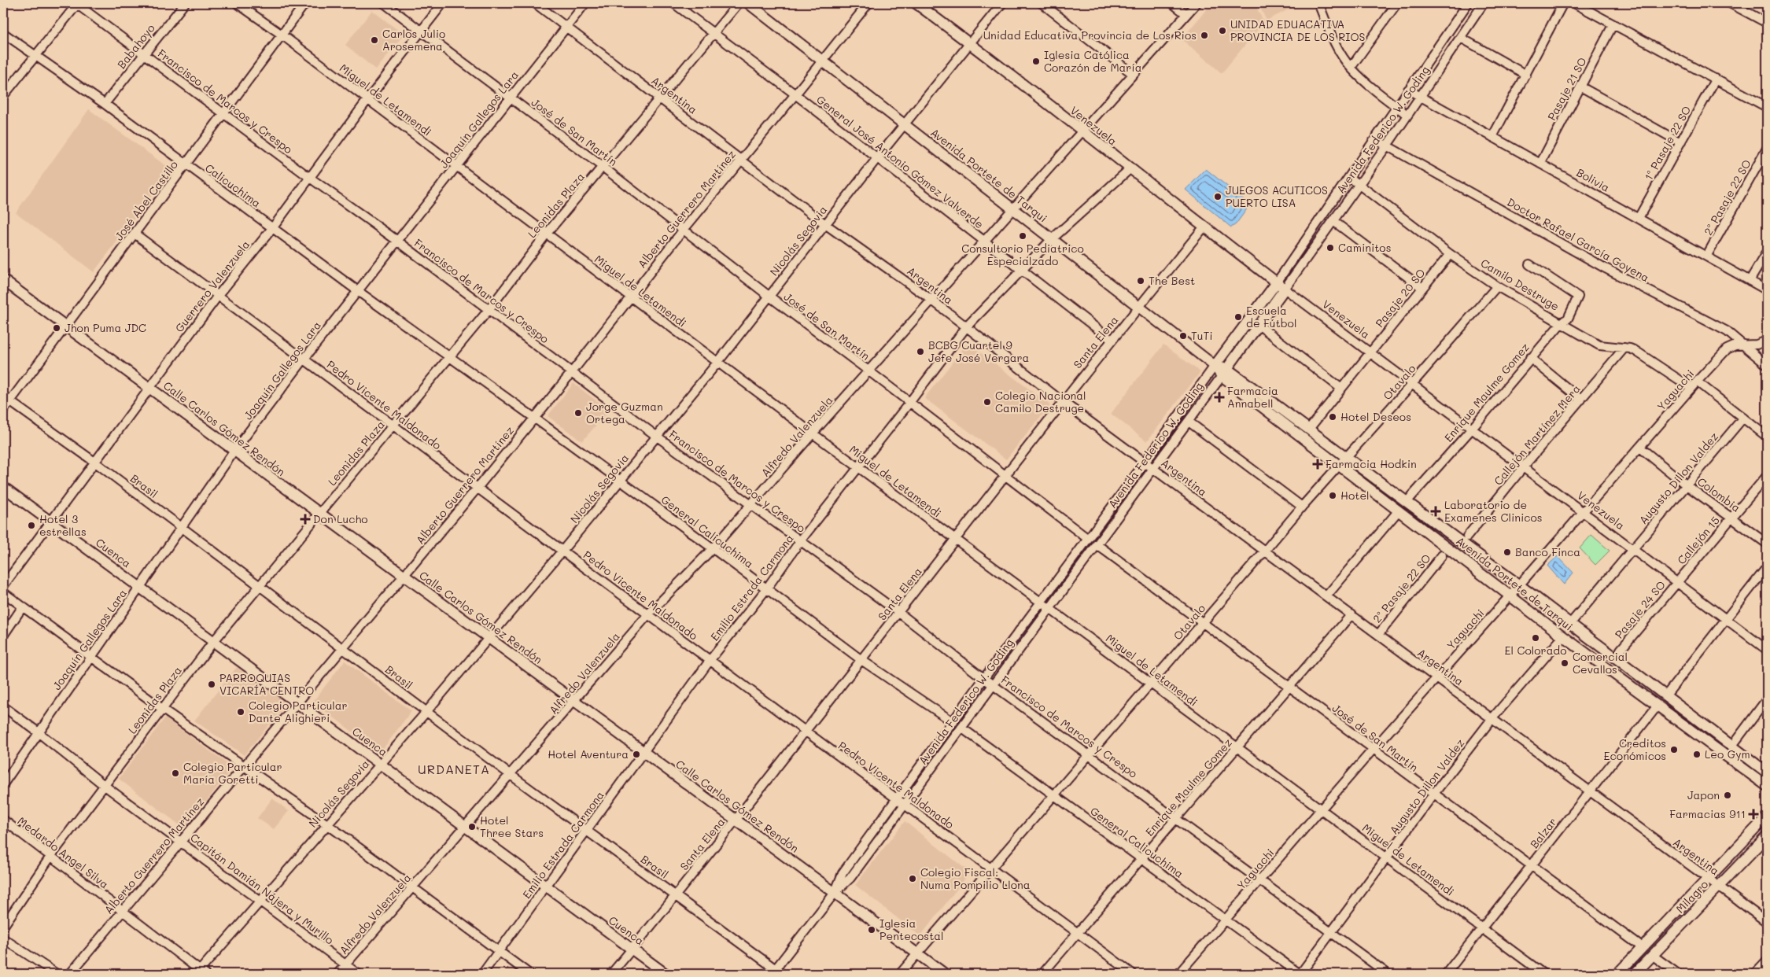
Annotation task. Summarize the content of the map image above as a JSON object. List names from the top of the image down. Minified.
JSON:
{"streets":{"main road":["Venezuela","Avenida Federico W. Goding","Avenida Portete de Tarqui","Calle Carlos Gómez Rendón","Cuenca","Milagro"],"street":["Babahoyo","Pasaje 21 SO","Argentina","Miguel de Letamendi","Francisco de Marcos y Crespo","Joaquín Gallegos Lara","José de San Martín","1º Pasaje 22 SO","General José Antonio Gómez Valverde","Bolivia","Calicuchima","2º Pasaje 22 SO","José Abel Castillo","Leonidas Plaza","Alberto Guerrero Martínez","Doctor Rafael García Goyena","Nicolás Segovia","Camilo Destruge","Guerrero Valenzuela","Pasaje 20 SO","Santa Elena","Otavalo","Yaguachi","Enrique Maulme Gomez","Pedro Vicente Maldonado","Callejón Martínez Mera","Alfredo Valenzuela","Augusto Dillon Valdez","Brasil","Colombia","General Calicuchima","Callejón 15","Emilio Estrada Carmona","Pasaje 24 SO","Balzar","Medardo Angel Silva","Capitán Damián Nájera y Murillo"]},"crossings":[["Babahoyo","Francisco de Marcos y Crespo"],["Babahoyo","Calicuchima"],["Pasaje 21 SO","Bolivia"],["Argentina","Joaquín Gallegos Lara"],["Argentina","Avenida Federico W. Goding"],["Argentina","2º Pasaje 22 SO"],["Argentina","Leonidas Plaza"],["Argentina","Alberto Guerrero Martínez"],["Argentina","Nicolás Segovia"],["Argentina","Santa Elena"],["Argentina","Otavalo"],["Argentina","Yaguachi"],["Argentina","Enrique Maulme Gomez"],["Argentina","Alfredo Valenzuela"],["Argentina","Augusto Dillon Valdez"],["Argentina","Emilio Estrada Carmona"],["Argentina","Balzar"],["Argentina","Milagro"],["Miguel de Letamendi","Joaquín Gallegos Lara"],["Miguel de Letamendi","Avenida Federico W. Goding"],["Miguel de Letamendi","José Abel Castillo"],["Miguel de Letamendi","Leonidas Plaza"],["Miguel de Letamendi","Alberto Guerrero Martínez"],["Miguel de Letamendi","Nicolás Segovia"],["Miguel de Letamendi","Guerrero Valenzuela"],["Miguel de Letamendi","Santa Elena"],["Miguel de Letamendi","Otavalo"],["Miguel de Letamendi","Yaguachi"],["Miguel de Letamendi","Enrique Maulme Gomez"],["Miguel de Letamendi","Alfredo Valenzuela"],["Miguel de Letamendi","Augusto Dillon Valdez"],["Miguel de Letamendi","Emilio Estrada Carmona"],["Miguel de Letamendi","Balzar"],["Francisco de Marcos y Crespo","Joaquín Gallegos Lara"],["Francisco de Marcos y Crespo","Avenida Federico W. Goding"],["Francisco de Marcos y Crespo","José Abel Castillo"],["Francisco de Marcos y Crespo","Leonidas Plaza"],["Francisco de Marcos y Crespo","Alberto Guerrero Martínez"],["Francisco de Marcos y Crespo","Nicolás Segovia"],["Francisco de Marcos y Crespo","Guerrero Valenzuela"],["Francisco de Marcos y Crespo","Santa Elena"],["Francisco de Marcos y Crespo","Otavalo"],["Francisco de Marcos y Crespo","Yaguachi"],["Francisco de Marcos y Crespo","Enrique Maulme Gomez"],["Francisco de Marcos y Crespo","Alfredo Valenzuela"],["Francisco de Marcos y Crespo","Augusto Dillon Valdez"],["Francisco de Marcos y Crespo","Emilio Estrada Carmona"],["Joaquín Gallegos Lara","José de San Martín"],["Joaquín Gallegos Lara","Calicuchima"],["Joaquín Gallegos Lara","Pedro Vicente Maldonado"],["Joaquín Gallegos Lara","Calle Carlos Gómez Rendón"],["Joaquín Gallegos Lara","Brasil"],["Joaquín Gallegos Lara","Cuenca"],["Joaquín Gallegos Lara","Capitán Damián Nájera y Murillo"],["Venezuela","Avenida Federico W. Goding"],["Venezuela","Nicolás Segovia"],["Venezuela","Pasaje 20 SO"],["Venezuela","Santa Elena"],["Venezuela","Otavalo"],["Venezuela","Yaguachi"],["Venezuela","Enrique Maulme Gomez"],["Venezuela","Callejón Martínez Mera"],["Venezuela","Alfredo Valenzuela"],["Venezuela","Augusto Dillon Valdez"],["Venezuela","Callejón 15"],["Venezuela","Emilio Estrada Carmona"],["Venezuela","Pasaje 24 SO"],["Avenida Federico W. Goding","José de San Martín"],["Avenida Federico W. Goding","Avenida Portete de Tarqui"],["Avenida Federico W. Goding","Bolivia"],["Avenida Federico W. Goding","Doctor Rafael García Goyena"],["Avenida Federico W. Goding","Camilo Destruge"],["Avenida Federico W. Goding","Pedro Vicente Maldonado"],["Avenida Federico W. Goding","Calle Carlos Gómez Rendón"],["Avenida Federico W. Goding","Brasil"],["Avenida Federico W. Goding","General Calicuchima"],["José de San Martín","Leonidas Plaza"],["José de San Martín","Alberto Guerrero Martínez"],["José de San Martín","Nicolás Segovia"],["José de San Martín","Guerrero Valenzuela"],["José de San Martín","Santa Elena"],["José de San Martín","Otavalo"],["José de San Martín","Yaguachi"],["José de San Martín","Enrique Maulme Gomez"],["José de San Martín","Alfredo Valenzuela"],["José de San Martín","Augusto Dillon Valdez"],["José de San Martín","Emilio Estrada Carmona"],["José de San Martín","Balzar"],["José de San Martín","Milagro"],["1º Pasaje 22 SO","Bolivia"],["General José Antonio Gómez Valverde","Leonidas Plaza"],["General José Antonio Gómez Valverde","Alberto Guerrero Martínez"],["General José Antonio Gómez Valverde","Nicolás Segovia"],["General José Antonio Gómez Valverde","Santa Elena"],["General José Antonio Gómez Valverde","Alfredo Valenzuela"],["General José Antonio Gómez Valverde","Emilio Estrada Carmona"],["Avenida Portete de Tarqui","Alberto Guerrero Martínez"],["Avenida Portete de Tarqui","Nicolás Segovia"],["Avenida Portete de Tarqui","Pasaje 20 SO"],["Avenida Portete de Tarqui","Santa Elena"],["Avenida Portete de Tarqui","Otavalo"],["Avenida Portete de Tarqui","Yaguachi"],["Avenida Portete de Tarqui","Enrique Maulme Gomez"],["Avenida Portete de Tarqui","Alfredo Valenzuela"],["Avenida Portete de Tarqui","Augusto Dillon Valdez"],["Avenida Portete de Tarqui","Emilio Estrada Carmona"],["Avenida Portete de Tarqui","Balzar"],["Bolivia","2º Pasaje 22 SO"],["Calicuchima","José Abel Castillo"],["Calicuchima","Leonidas Plaza"],["Calicuchima","Guerrero Valenzuela"],["Calicuchima","General Calicuchima"],["José Abel Castillo","Pedro Vicente Maldonado"],["José Abel Castillo","Calle Carlos Gómez Rendón"],["José Abel Castillo","Brasil"],["Leonidas Plaza","Pedro Vicente Maldonado"],["Leonidas Plaza","Calle Carlos Gómez Rendón"],["Leonidas Plaza","Brasil"],["Leonidas Plaza","General Calicuchima"],["Leonidas Plaza","Cuenca"],["Leonidas Plaza","Medardo Angel Silva"],["Leonidas Plaza","Capitán Damián Nájera y Murillo"],["Alberto Guerrero Martínez","Pedro Vicente Maldonado"],["Alberto Guerrero Martínez","Calle Carlos Gómez Rendón"],["Alberto Guerrero Martínez","Brasil"],["Alberto Guerrero Martínez","General Calicuchima"],["Alberto Guerrero Martínez","Cuenca"],["Alberto Guerrero Martínez","Medardo Angel Silva"],["Alberto Guerrero Martínez","Capitán Damián Nájera y Murillo"],["Doctor Rafael García Goyena","Yaguachi"],["Nicolás Segovia","Pedro Vicente Maldonado"],["Nicolás Segovia","Calle Carlos Gómez Rendón"],["Nicolás Segovia","Brasil"],["Nicolás Segovia","General Calicuchima"],["Nicolás Segovia","Cuenca"],["Nicolás Segovia","Medardo Angel Silva"],["Nicolás Segovia","Capitán Damián Nájera y Murillo"],["Camilo Destruge","Pasaje 20 SO"],["Camilo Destruge","Otavalo"],["Camilo Destruge","Yaguachi"],["Camilo Destruge","Enrique Maulme Gomez"],["Camilo Destruge","Callejón Martínez Mera"],["Guerrero Valenzuela","Pedro Vicente Maldonado"],["Guerrero Valenzuela","Calle Carlos Gómez Rendón"],["Guerrero Valenzuela","Brasil"],["Guerrero Valenzuela","Cuenca"],["Santa Elena","Pedro Vicente Maldonado"],["Santa Elena","Calle Carlos Gómez Rendón"],["Santa Elena","Brasil"],["Santa Elena","General Calicuchima"],["Santa Elena","Cuenca"],["Otavalo","Pedro Vicente Maldonado"],["Otavalo","Calle Carlos Gómez Rendón"],["Otavalo","General Calicuchima"],["Yaguachi","Colombia"],["Yaguachi","General Calicuchima"],["Enrique Maulme Gomez","Pedro Vicente Maldonado"],["Enrique Maulme Gomez","General Calicuchima"],["Pedro Vicente Maldonado","Alfredo Valenzuela"],["Pedro Vicente Maldonado","Emilio Estrada Carmona"],["Calle Carlos Gómez Rendón","Alfredo Valenzuela"],["Calle Carlos Gómez Rendón","Emilio Estrada Carmona"],["Alfredo Valenzuela","Brasil"],["Alfredo Valenzuela","General Calicuchima"],["Alfredo Valenzuela","Cuenca"],["Alfredo Valenzuela","Capitán Damián Nájera y Murillo"],["Augusto Dillon Valdez","Colombia"],["Augusto Dillon Valdez","General Calicuchima"],["Brasil","Emilio Estrada Carmona"],["Colombia","Callejón 15"],["General Calicuchima","Emilio Estrada Carmona"],["Callejón 15","Pasaje 24 SO"],["Cuenca","Emilio Estrada Carmona"]],"districts":["URDANETA"],"places":{"other":["UNIDAD EDUACATIVA PROVINCIA DE LOS RIOS","Unidad Educativa Provincia de Los Rios","Carlos Julio Arosemena","Iglesia Católica Corazón de María","JUEGOS ACUTICOS PUERTO LISA","Consultorio Pediatrico Especialzado","Caminitos","The Best","Escuela de Fútbol","Jhon Puma JDC","TuTi","BCBG Cuartel 9 Jefe José Vergara","Colegio Nacional Camilo Destruge","Jorge Guzman Ortega","Hotel Deseos","Hotel","Hotel 3 estrellas","Banco Finca","El Colorado","Comercial Cevallos","PARROQUIAS VICARÍA CENTRO","Colegio Particular Dante Alighieri","Creditos Económicos","Hotel Aventura","Leo Gym","Colegio Particular María Goretti","Japon","Hotel Three Stars","Colegio Fiscal: Numa Pompilio Llona","Iglesia Pentecostal"],"health":["Farmacia Annabell","Farmacia Hodkin","Laboratorio de Examenes Clinicos","Don Lucho","Farmacias 911"]}}
